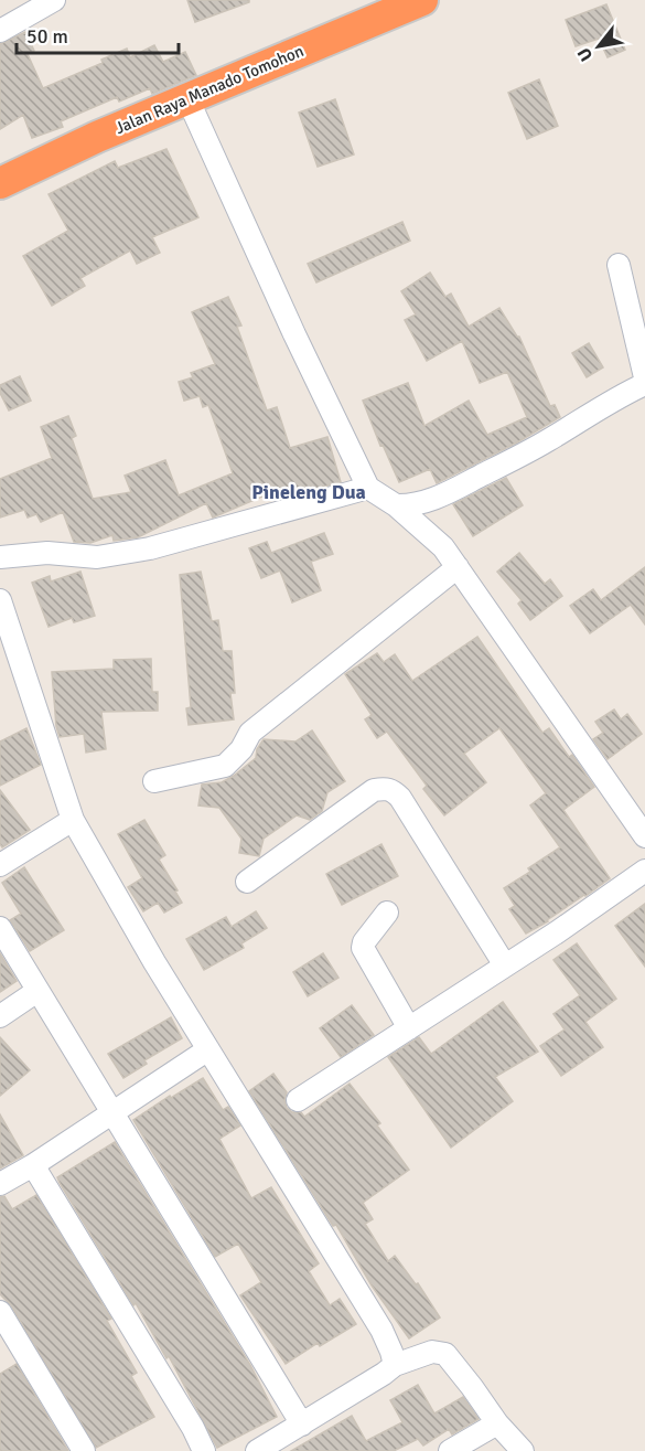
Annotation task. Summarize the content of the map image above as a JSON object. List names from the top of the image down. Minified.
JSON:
{"streets":{"highway":["Jalan Raya Manado Tomohon"]},"districts":["Pineleng Dua"],"scale_bar":"50 m","north":"bottom left"}
